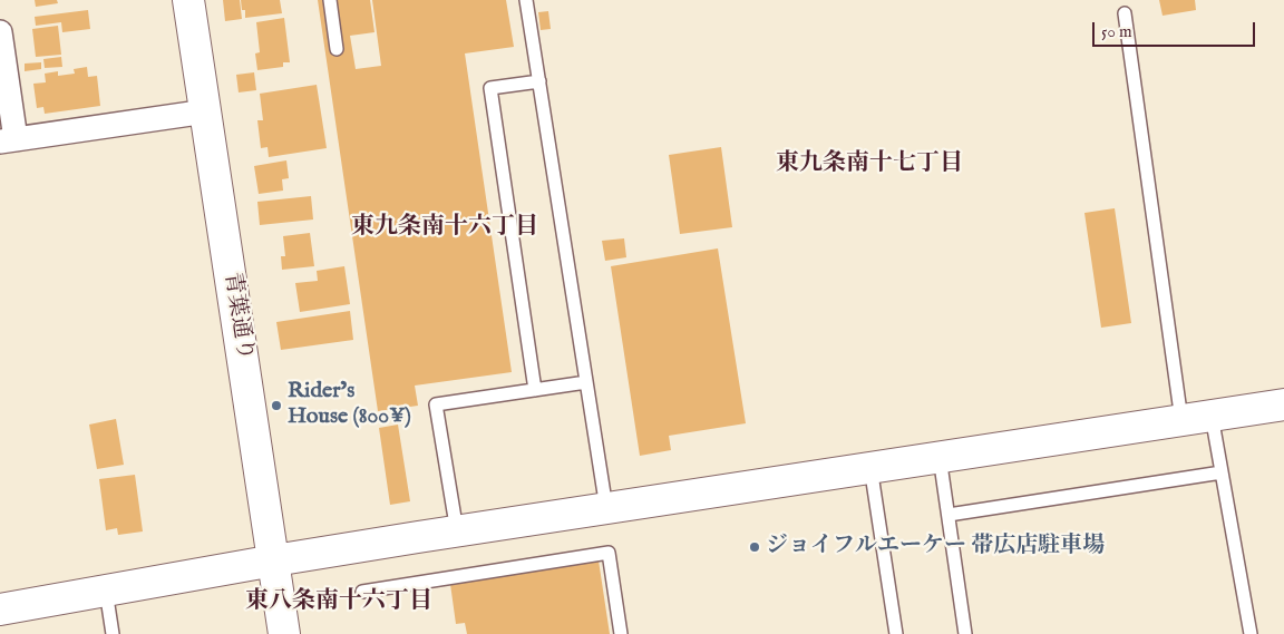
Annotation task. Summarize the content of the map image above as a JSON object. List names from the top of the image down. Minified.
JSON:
{"streets":{"street":["青葉通り"]},"districts":["東九条南十七丁目","東九条南十六丁目","東八条南十六丁目"],"places":["Rider’s House (800¥)","ジョイフルエーケー 帯広店駐車場"],"scale_bar":"50 m"}
